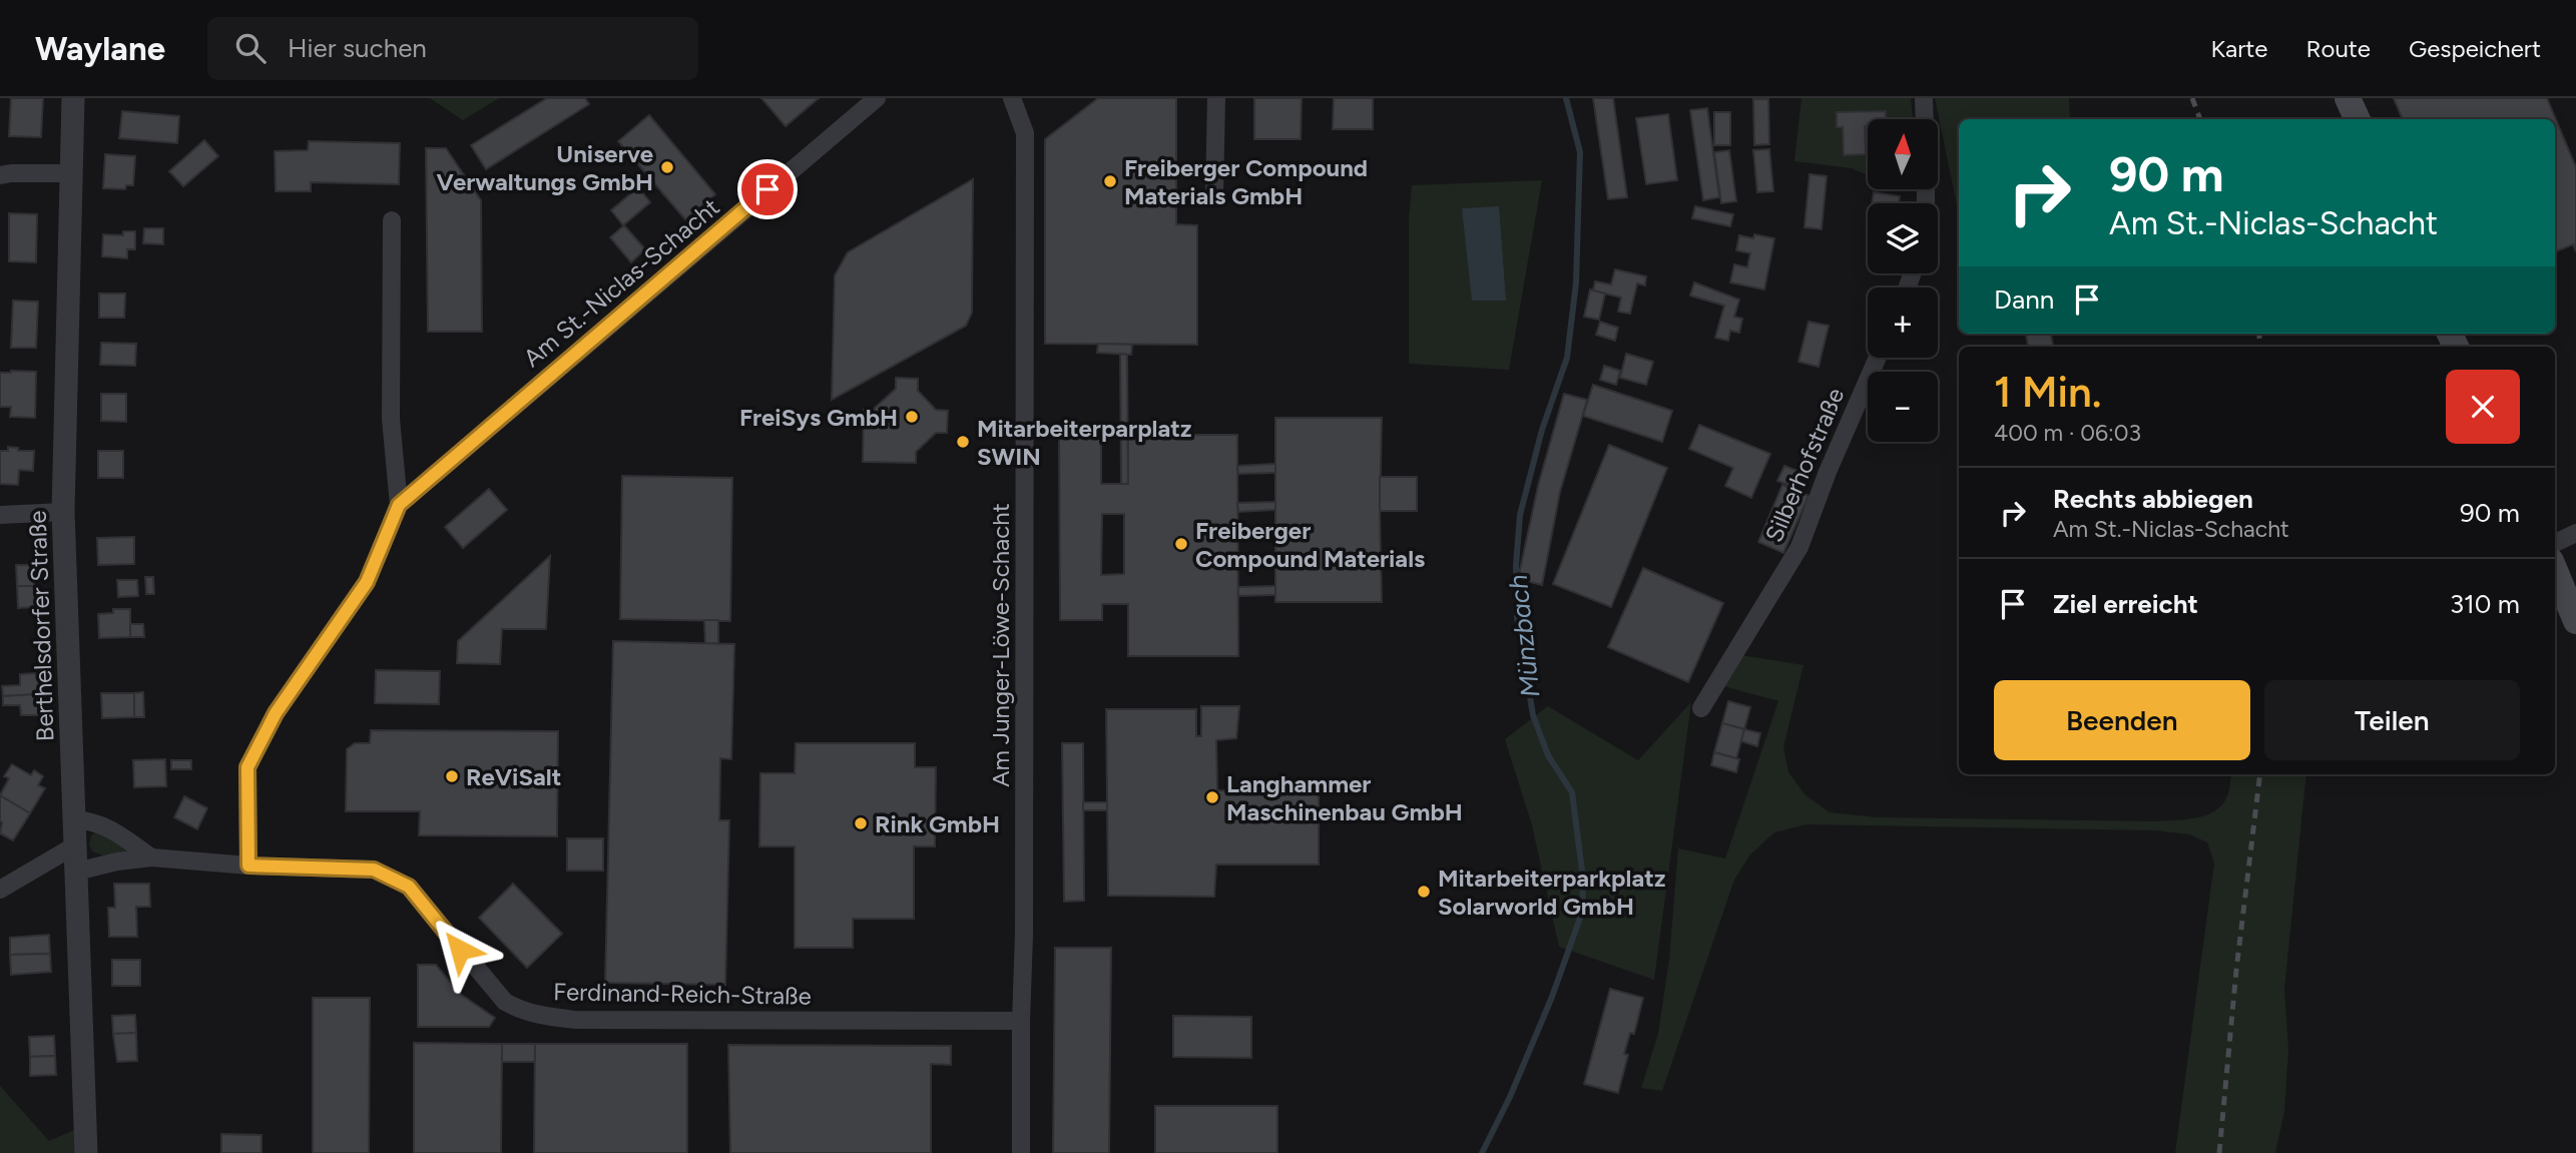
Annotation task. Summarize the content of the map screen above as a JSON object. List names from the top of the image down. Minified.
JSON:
{"streets":{"street":["Am St.-Niclas-Schacht","Silberhofstraße","Berthelsdorfer Straße","Am Junger-Löwe-Schacht","Ferdinand-Reich-Straße"]},"crossings":[["Am St.-Niclas-Schacht","Ferdinand-Reich-Straße"],["Berthelsdorfer Straße","Ferdinand-Reich-Straße"],["Am Junger-Löwe-Schacht","Ferdinand-Reich-Straße"]],"water":["Münzbach"],"places":["Uniserve Verwaltungs GmbH","Freiberger Compound Materials GmbH","FreiSys GmbH","Mitarbeiterparplatz SWIN","Freiberger Compound Materials","ReViSalt","Langhammer Maschinenbau GmbH","Rink GmbH","Mitarbeiterparkplatz Solarworld GmbH"],"north":"top","page":{"header":"Waylane","search":"Hier suchen","nav":["Karte","Route","Gespeichert"],"map_buttons":["+","−"],"turn":["90 m","Am St.-Niclas-Schacht"],"then":"Dann","heading":["1 Min.","400 m · 06:03"],"list":[{"name":"Rechts abbiegen","note":"Am St.-Niclas-Schacht","value":"90 m"},{"name":"Ziel erreicht","value":"310 m"}],"buttons":["Beenden","Teilen"]}}
